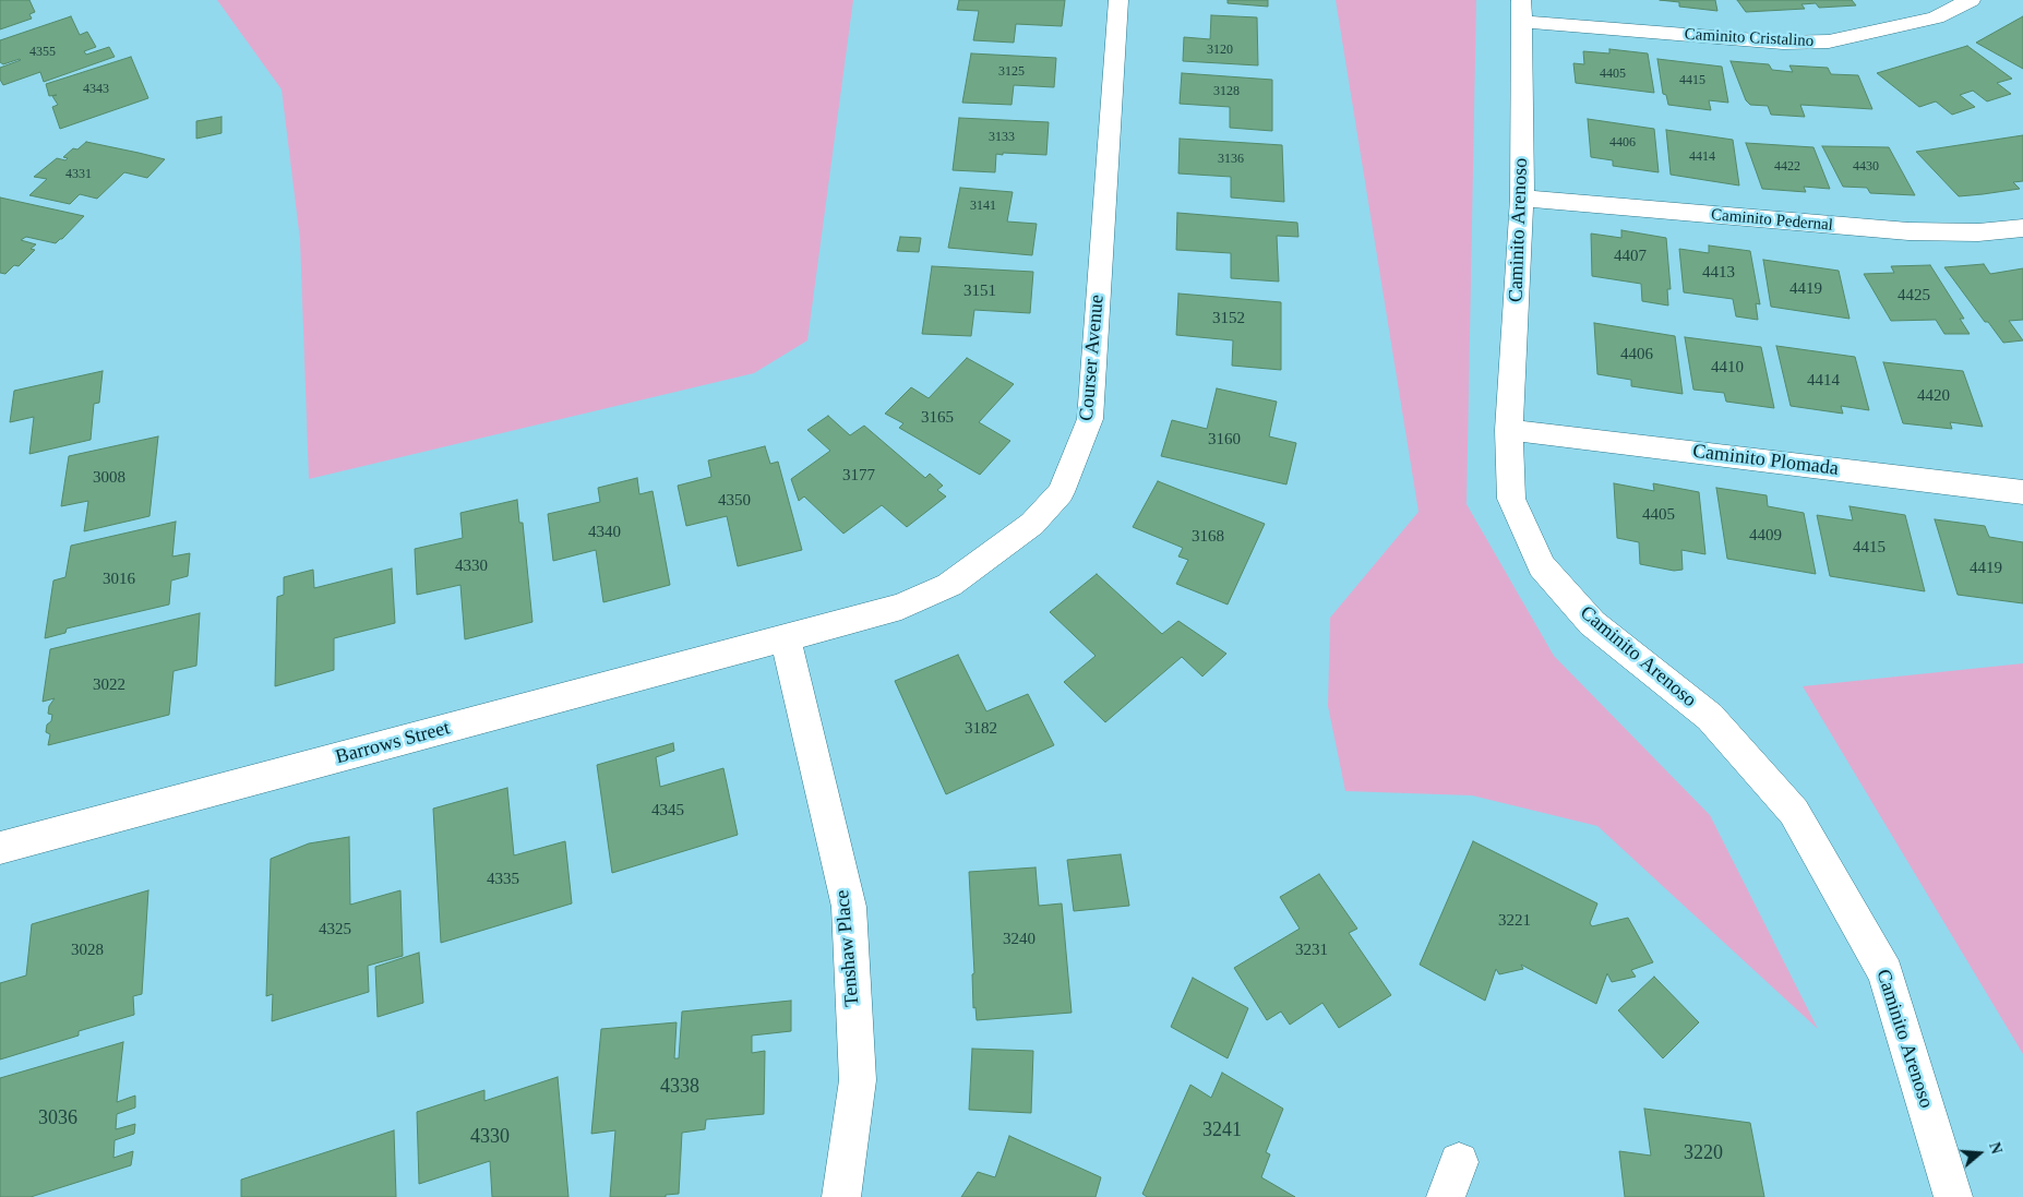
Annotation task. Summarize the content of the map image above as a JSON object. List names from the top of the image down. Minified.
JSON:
{"streets":{"street":["Caminito Cristalino","Caminito Pedernal","Caminito Arenoso","Courser Avenue","Caminito Plomada","Barrows Street","Tenshaw Place"]},"crossings":[["Caminito Cristalino","Caminito Arenoso"],["Caminito Pedernal","Caminito Arenoso"],["Caminito Arenoso","Caminito Plomada"],["Courser Avenue","Barrows Street"],["Courser Avenue","Tenshaw Place"],["Barrows Street","Tenshaw Place"]],"house_numbers":["3120","4355","3125","4405","4415","4343","3128","3133","4406","4414","3136","4422","4430","4331","3141","4407","4413","4419","3151","4425","3152","4406","4410","4414","4420","3165","3160","3177","3008","4350","4405","4340","4409","3168","4415","4330","4419","3016","3022","3182","4345","4335","3221","4325","3240","3028","3231","4338","3036","3241","4330","3220"],"north":"right"}
